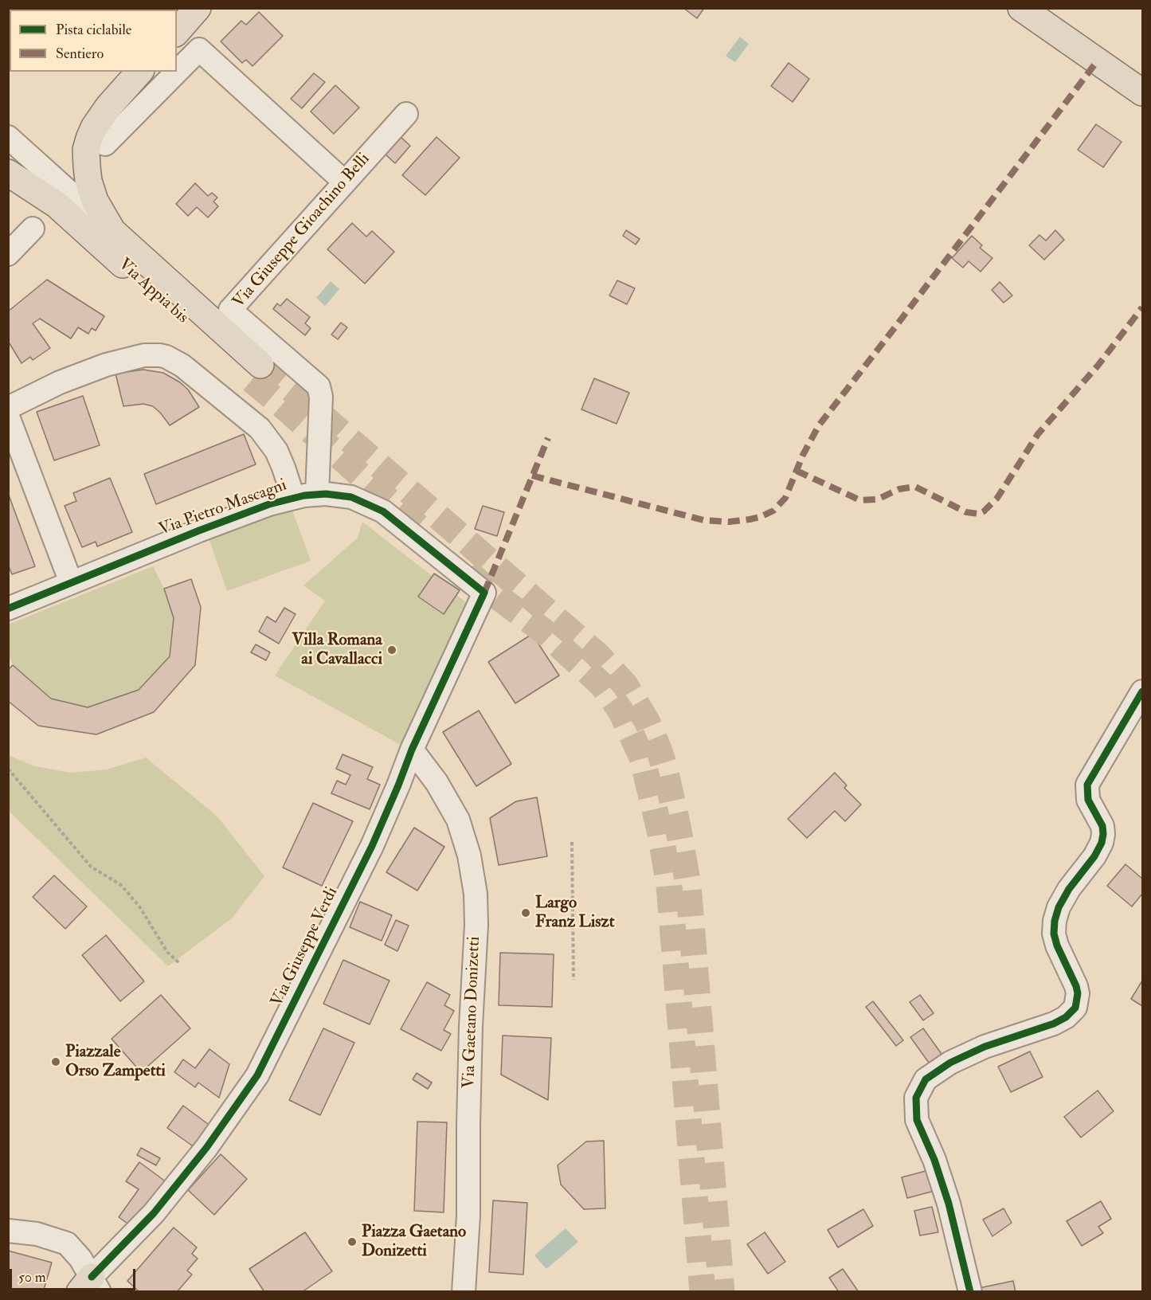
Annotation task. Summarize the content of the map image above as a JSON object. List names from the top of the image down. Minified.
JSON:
{"streets":{"main road":["Via Appia bis"],"street":["Via Giuseppe Gioachino Belli","Via Pietro Mascagni","Via Giuseppe Verdi","Via Gaetano Donizetti"]},"crossings":[["Via Giuseppe Gioachino Belli","Via Pietro Mascagni"],["Via Pietro Mascagni","Via Giuseppe Verdi"],["Via Giuseppe Verdi","Via Gaetano Donizetti"]],"places":["Villa Romana ai Cavallacci","Largo Franz Liszt","Piazzale Orso Zampetti","Piazza Gaetano Donizetti"],"legend":["Pista ciclabile","Sentiero"],"scale_bar":"50 m"}
